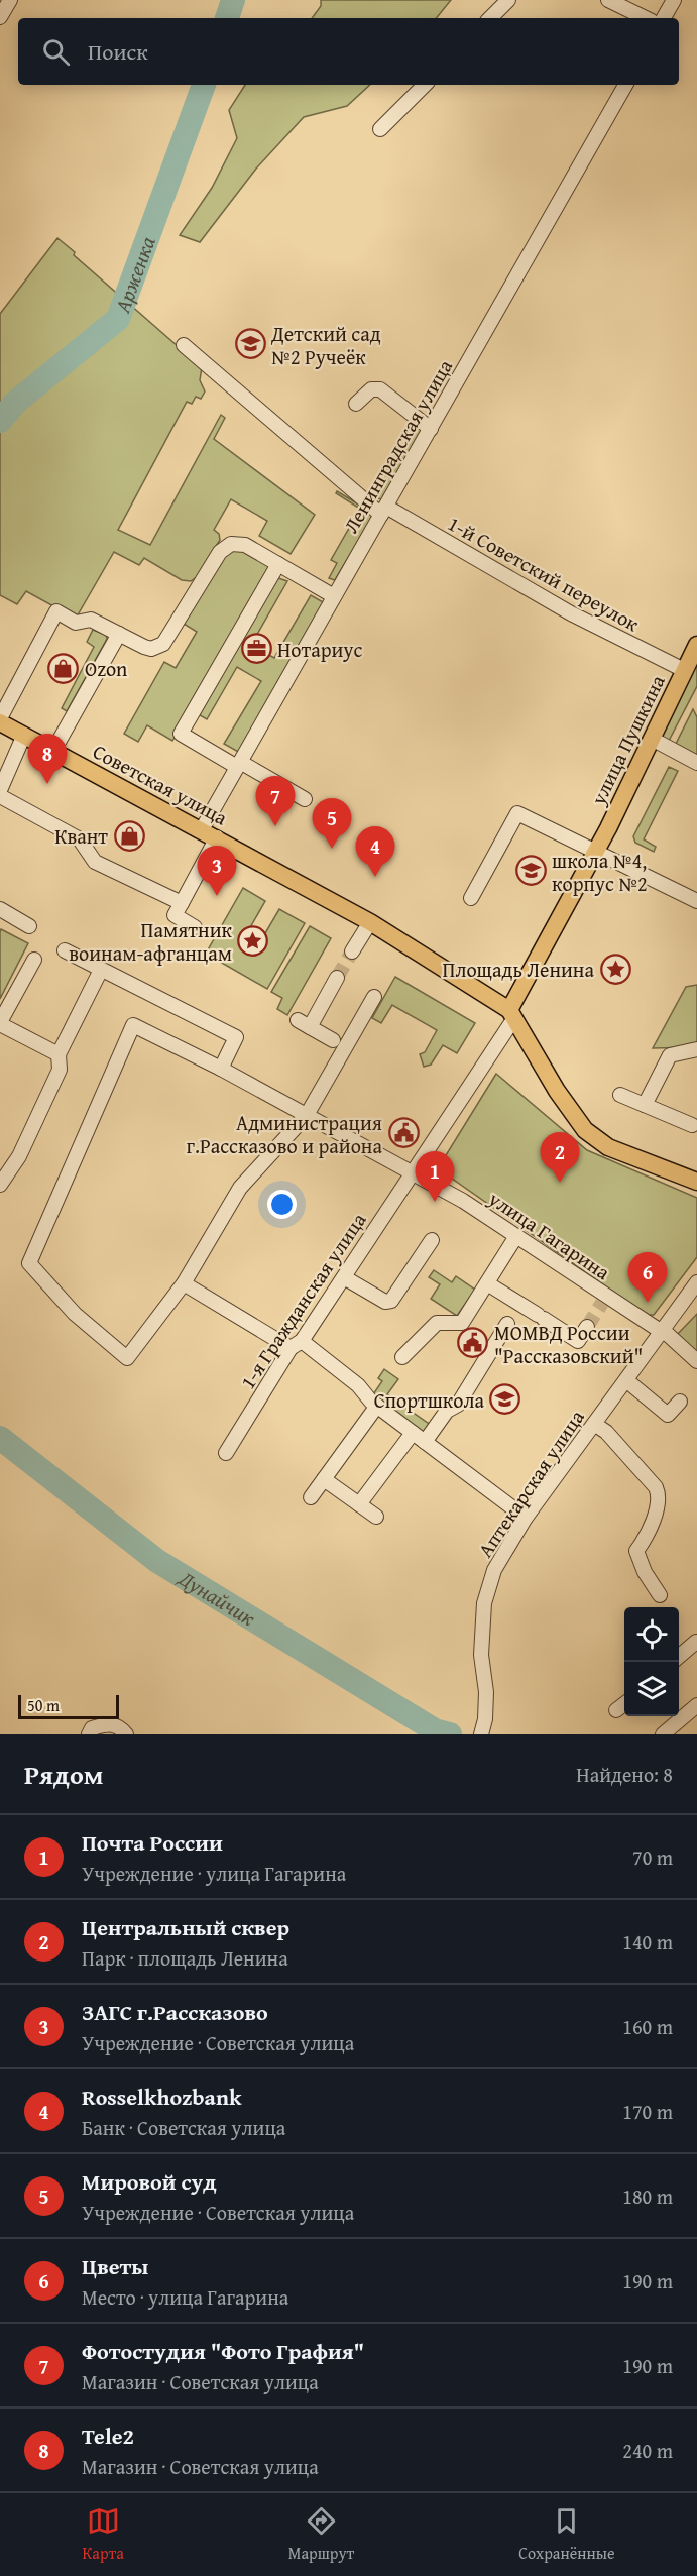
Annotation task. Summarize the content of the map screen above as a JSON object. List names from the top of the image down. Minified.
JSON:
{"streets":{"main road":["улица Пушкина","Советская улица"],"street":["Ленинградская улица","1-й Советский переулок","улица Гагарина","1-я Гражданская улица","Аптекарская улица"]},"crossings":[["Ленинградская улица","1-й Советский переулок"],["Ленинградская улица","Советская улица"],["1-й Советский переулок","улица Пушкина"],["Советская улица","1-я Гражданская улица"],["улица Гагарина","1-я Гражданская улица"],["улица Гагарина","Аптекарская улица"]],"water":["Арженка","Дунайчик"],"places":{"school or university":["Детский сад №2 Ручеёк","школа №4, корпус №2","Спортшкола"],"office":["Нотариус"],"shop":["Ozon","Квант"],"place":["Памятник воинам-афганцам","Площадь Ленина"],"public building":["Администрация г.Рассказово и района","МОМВД России \"Рассказовский\""]},"scale_bar":"50 m","page":{"search":"Поиск","pins":["8","7","5","4","3","2","1","6"],"scale":"50 m","heading":["Рядом","Найдено: 8"],"list":[{"mark":"1","name":"Почта России","note":"Учреждение · улица Гагарина","value":"70 m"},{"mark":"2","name":"Центральный сквер","note":"Парк · площадь Ленина","value":"140 m"},{"mark":"3","name":"ЗАГС г.Рассказово","note":"Учреждение · Советская улица","value":"160 m"},{"mark":"4","name":"Rosselkhozbank","note":"Банк · Советская улица","value":"170 m"},{"mark":"5","name":"Мировой суд","note":"Учреждение · Советская улица","value":"180 m"},{"mark":"6","name":"Цветы","note":"Место · улица Гагарина","value":"190 m"},{"mark":"7","name":"Фотостудия \"Фото Графия\"","note":"Магазин · Советская улица","value":"190 m"},{"mark":"8","name":"Tele2","note":"Магазин · Советская улица","value":"240 m"}],"nav":["Карта","Маршрут","Сохранённые"]}}
